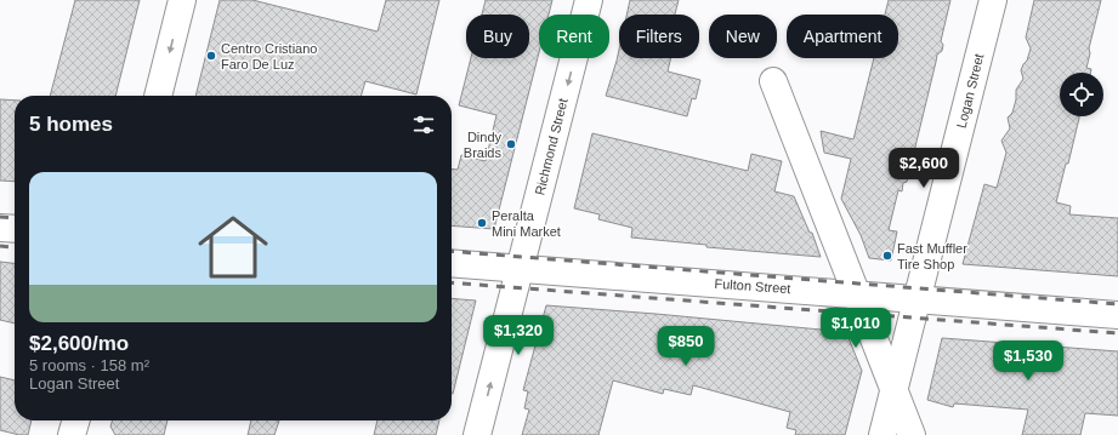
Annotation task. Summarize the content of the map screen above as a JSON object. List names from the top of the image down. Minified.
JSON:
{"streets":{"street":["Logan Street","Richmond Street","Fulton Street"]},"crossings":[["Logan Street","Fulton Street"],["Richmond Street","Fulton Street"]],"places":["Centro Cristiano Faro De Luz","Dindy Braids","Peralta Mini Market","Fast Muffler Tire Shop"],"page":{"chip":["Buy","Rent","Filters","New","Apartment"],"heading":"5 homes","price":["$2,600","$1,010","$1,320","$850","$1,530"],"list":[{"name":"$2,600/mo","note":"5 rooms · 158 m² · Logan Street"}]}}
